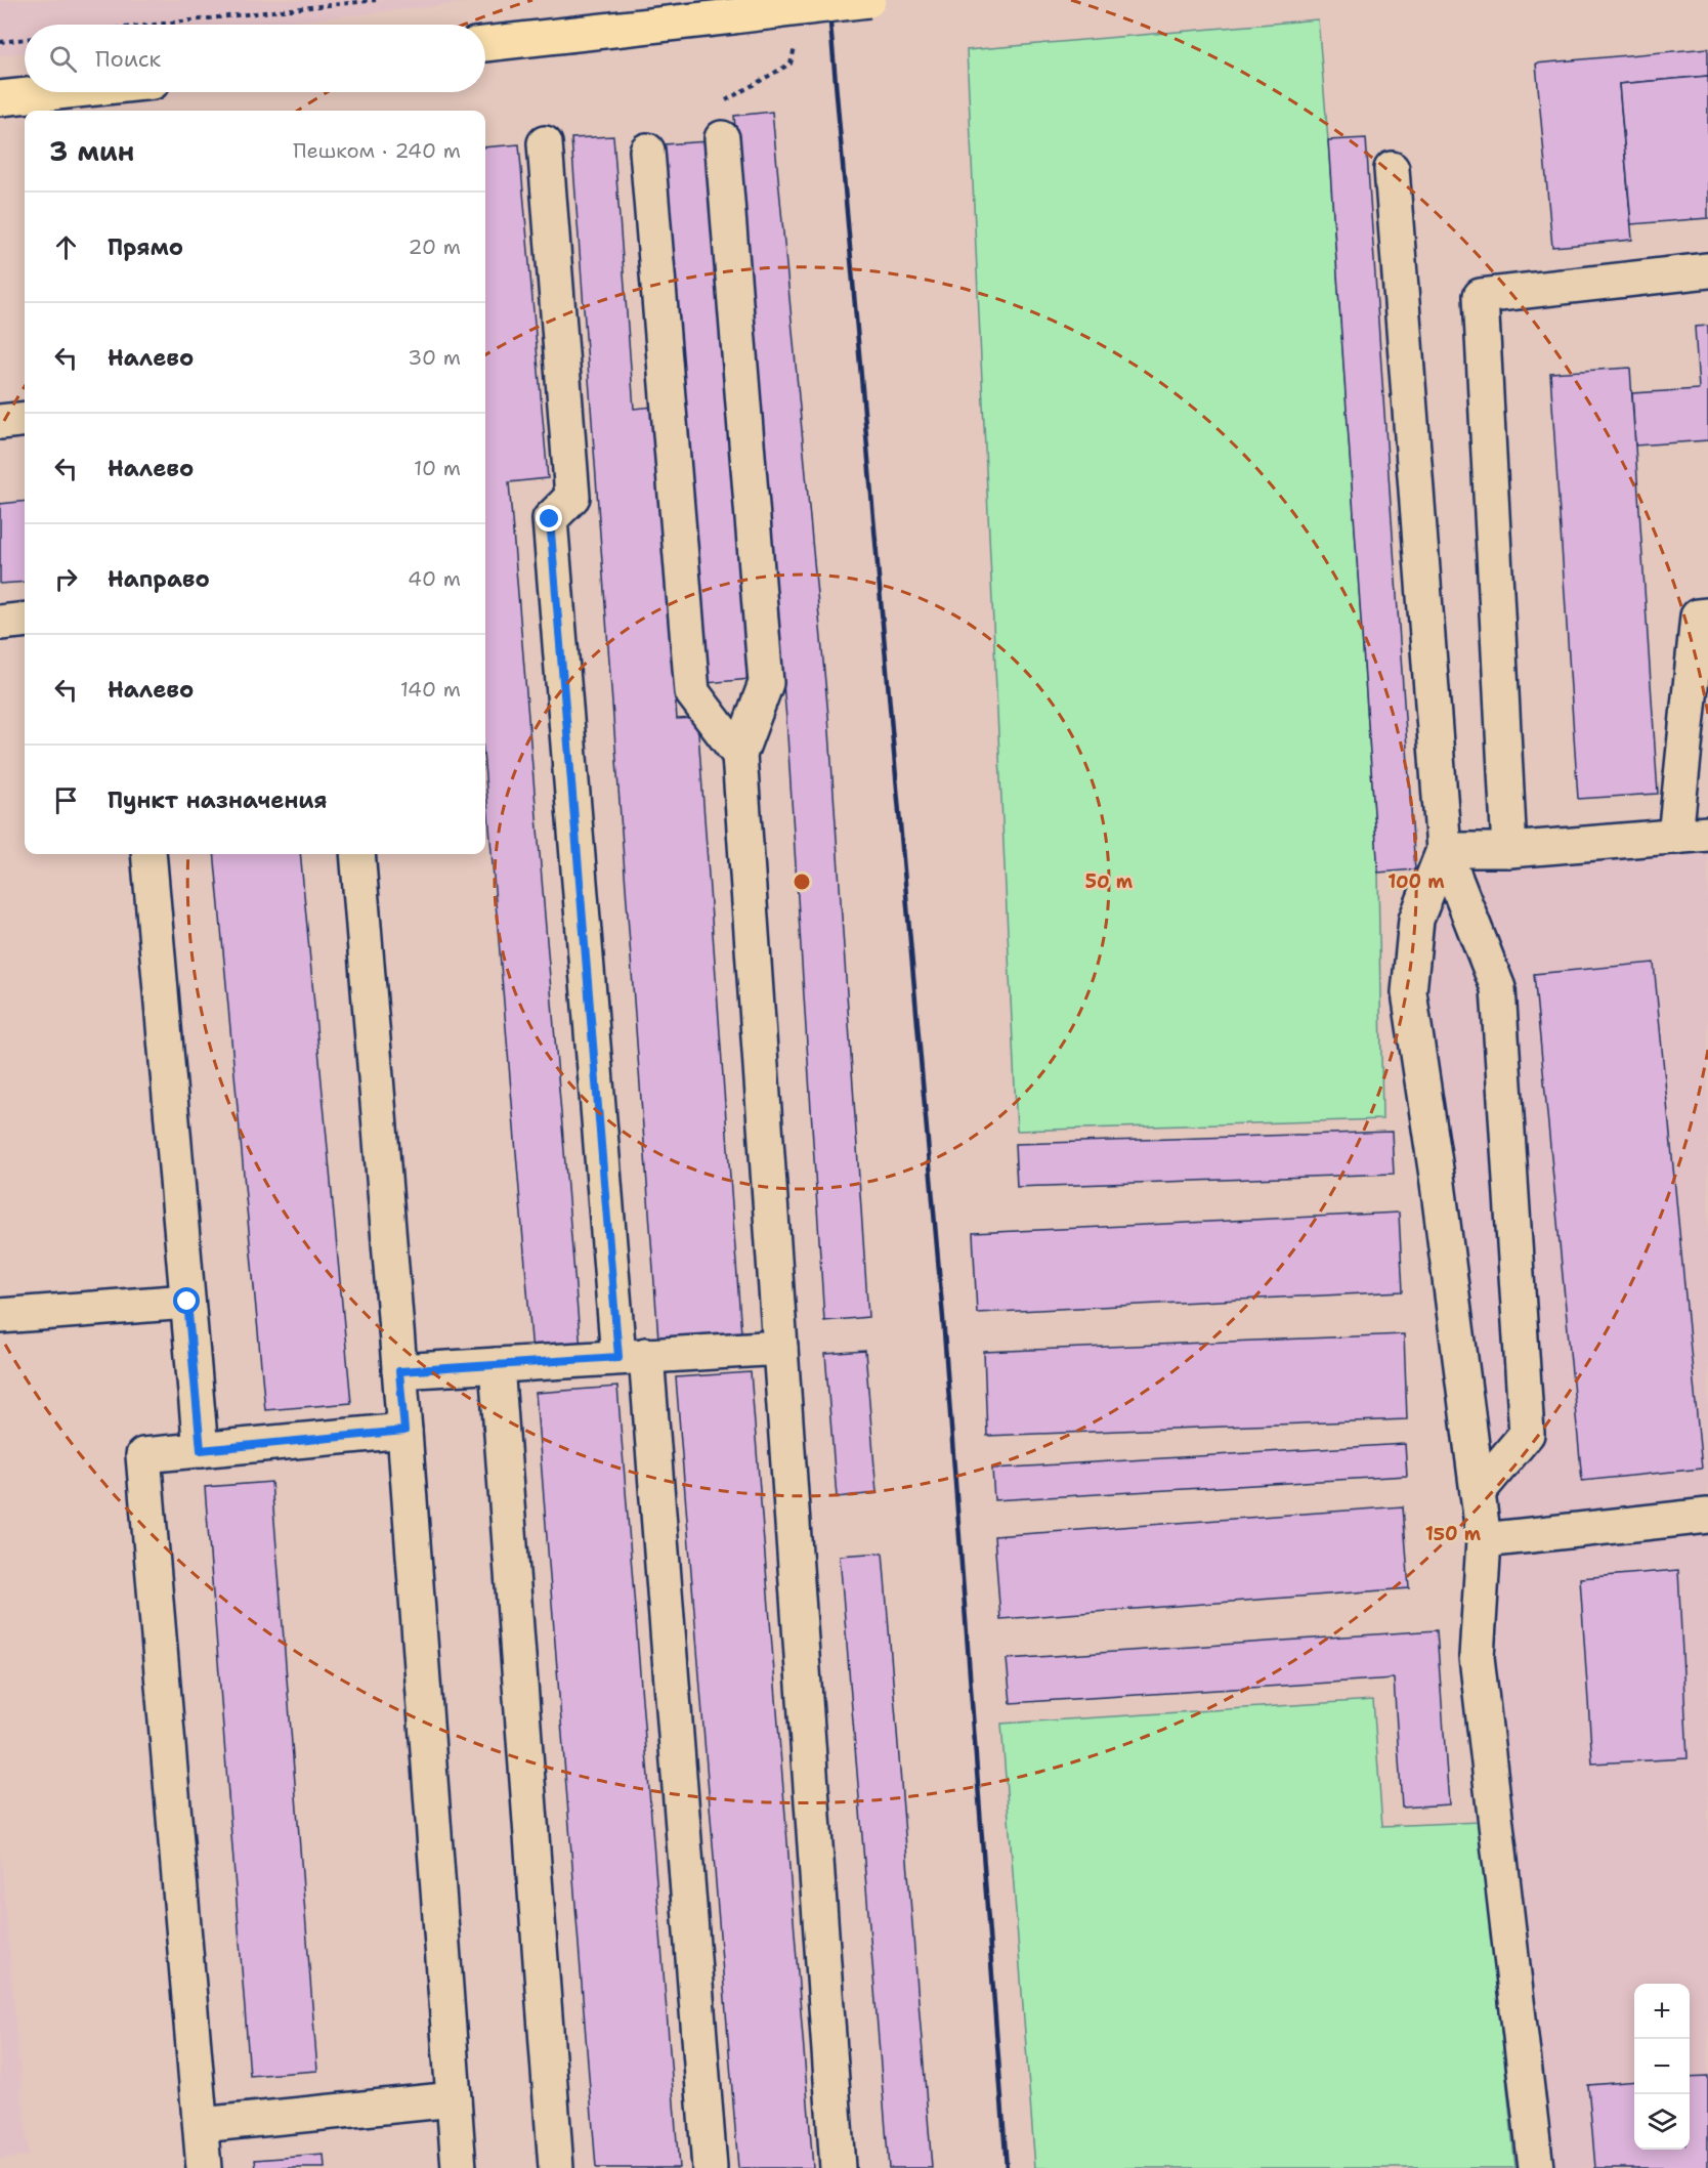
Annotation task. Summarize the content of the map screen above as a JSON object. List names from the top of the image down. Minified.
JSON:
{"page":{"search":"Поиск","heading":["3 мин","Пешком · 240 m"],"list":[["Прямо","20 m"],["Налево","30 m"],["Налево","10 m"],["Направо","40 m"],["Налево","140 m"],"Пункт назначения"],"map_buttons":["+","−"]},"rings":["50 m","100 m","150 m"]}
